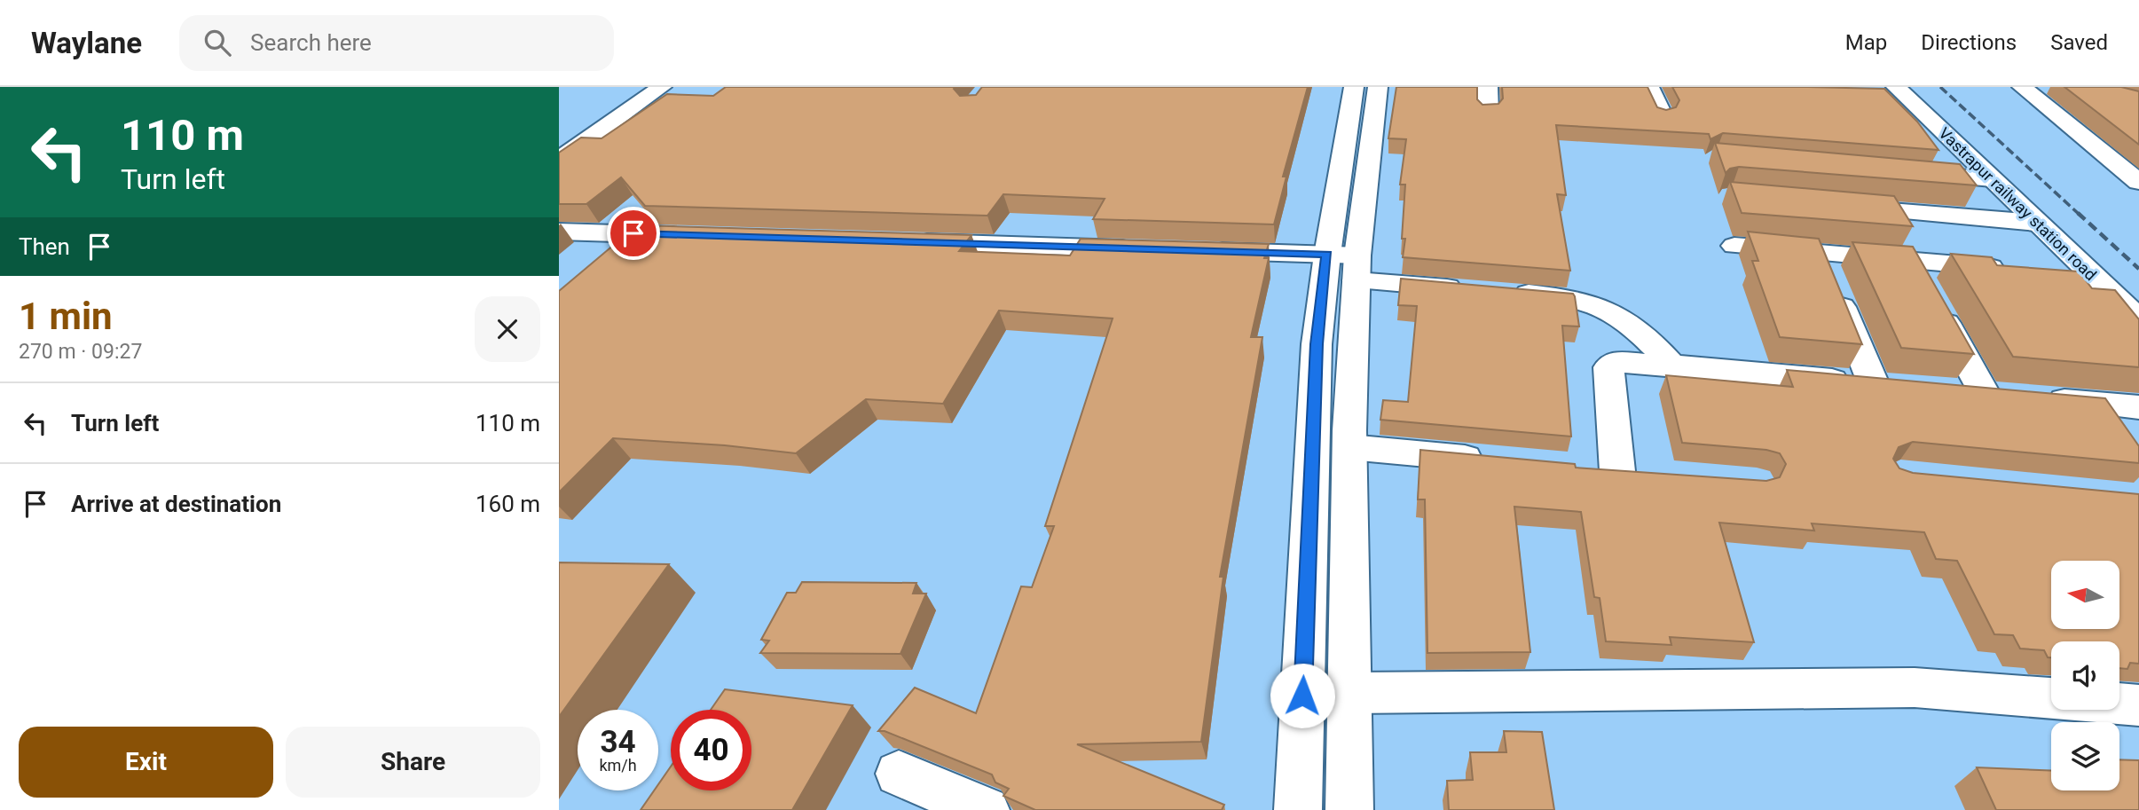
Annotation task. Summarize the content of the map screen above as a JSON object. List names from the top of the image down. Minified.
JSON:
{"streets":{"street":["Vastrapur railway station road"]},"north":"left","page":{"header":"Waylane","search":"Search here","nav":["Map","Directions","Saved"],"turn":["110 m","Turn left"],"then":"Then","heading":["1 min","270 m · 09:27"],"list":[{"name":"Turn left","value":"110 m"},{"name":"Arrive at destination","value":"160 m"}],"speed":"34 km/h","limit":"40","buttons":["Exit","Share"]}}
